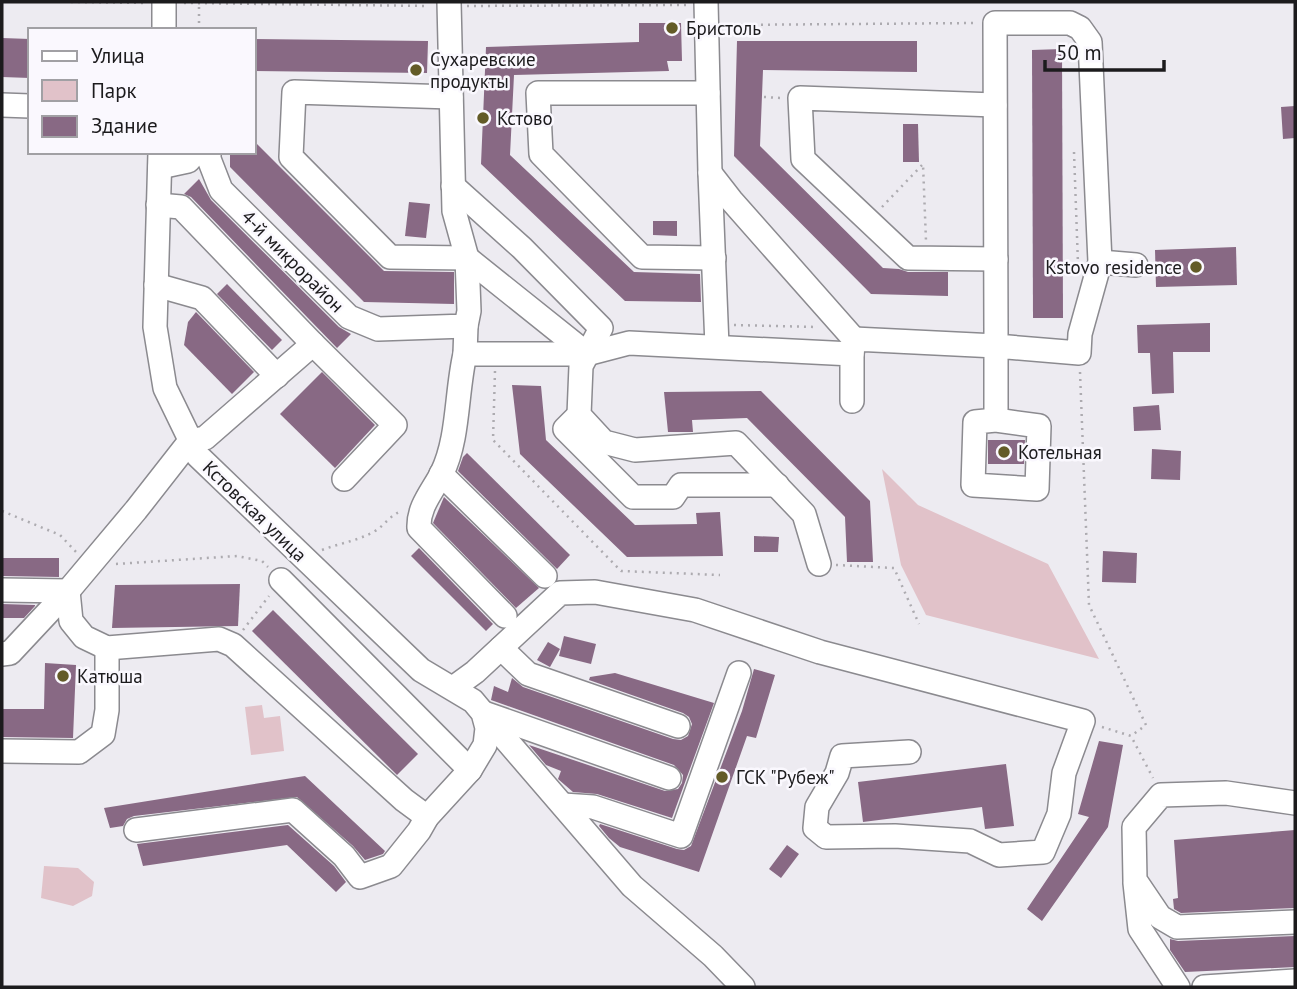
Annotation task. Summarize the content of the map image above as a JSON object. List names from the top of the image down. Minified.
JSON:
{"streets":{"street":["4-й микрорайон","Кстовская улица"]},"places":["Бристоль","Сухаревские продукты","Кстово","Kstovo residence","Котельная","Катюша","ГСК \"Рубеж\""],"legend":["Улица","Парк","Здание"],"scale_bar":"50 m"}
